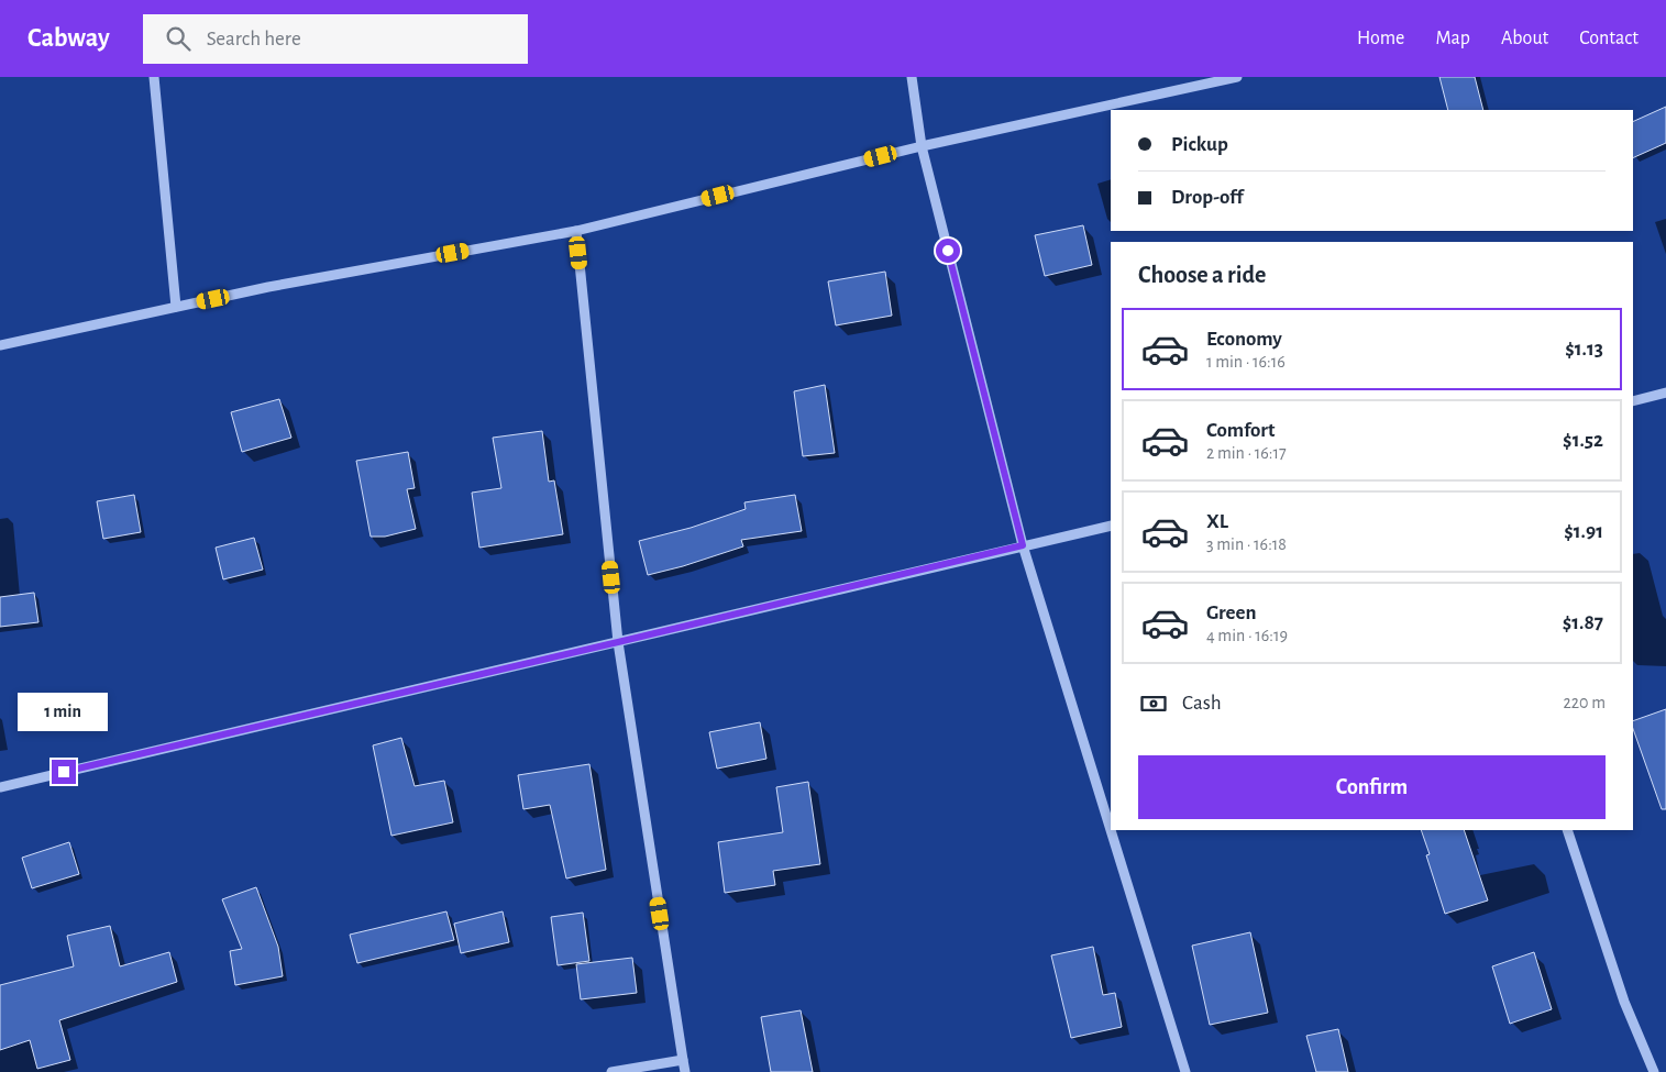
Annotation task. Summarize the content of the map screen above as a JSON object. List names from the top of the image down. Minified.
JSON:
{"page":{"header":"Cabway","search":"Search here","nav":["Home","Map","About","Contact"],"banner":["Pickup","Drop-off"],"heading":"Choose a ride","list":[{"name":"Economy","note":"1 min · 16:16","value":"$1.13"},{"name":"Comfort","note":"2 min · 16:17","value":"$1.52"},{"name":"XL","note":"3 min · 16:18","value":"$1.91"},{"name":"Green","note":"4 min · 16:19","value":"$1.87"}],"pay":["Cash","220 m"],"bubble":"1 min","buttons":"Confirm"}}
